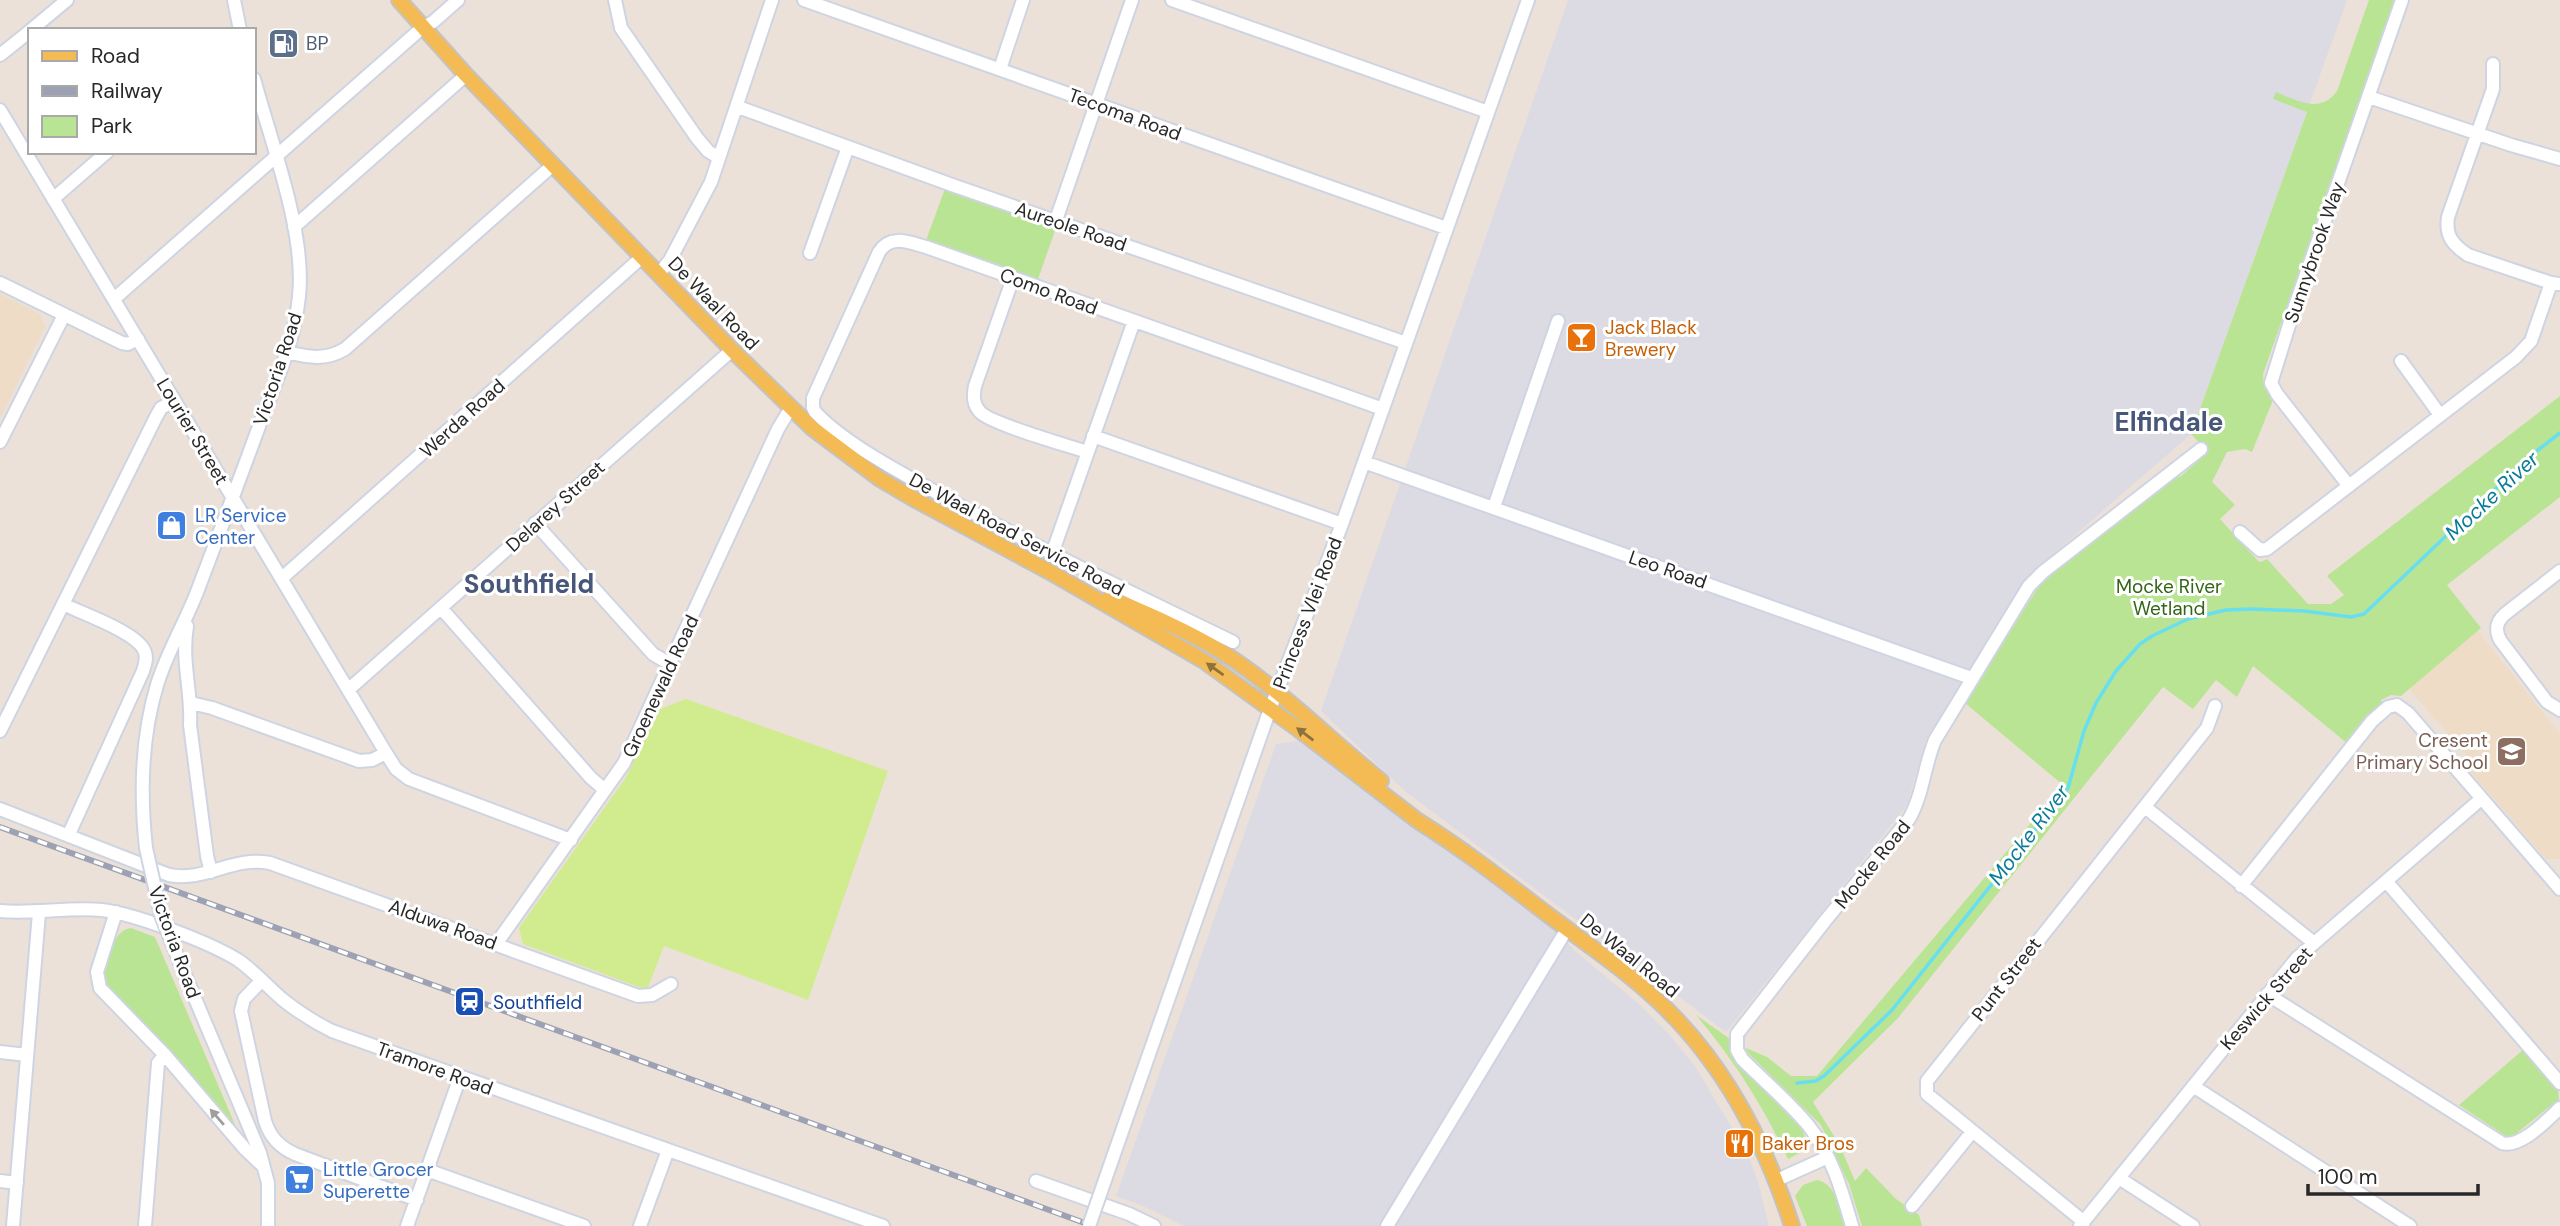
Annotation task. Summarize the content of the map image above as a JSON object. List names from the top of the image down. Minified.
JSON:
{"streets":{"main road":["De Waal Road"],"street":["Tecoma Road","Aureole Road","Sunnybrook Way","Como Road","Victoria Road","Werda Road","Lourier Street","Delarey Street","De Waal Road Service Road","Leo Road","Princess Vlei Road","Groenewald Road","Mocke Road","Alduwa Road","Punt Street","Keswick Street","Tramore Road"]},"crossings":[["Tecoma Road","Princess Vlei Road"],["Aureole Road","Princess Vlei Road"],["Como Road","De Waal Road Service Road"],["Como Road","Princess Vlei Road"],["De Waal Road","Werda Road"],["De Waal Road","Delarey Street"],["De Waal Road","Princess Vlei Road"],["De Waal Road","Groenewald Road"],["Victoria Road","Lourier Street"],["Victoria Road","Alduwa Road"],["Werda Road","Lourier Street"],["Lourier Street","Delarey Street"],["Lourier Street","Groenewald Road"],["Leo Road","Princess Vlei Road"],["Leo Road","Mocke Road"],["Groenewald Road","Alduwa Road"],["Punt Street","Keswick Street"]],"districts":["Elfindale","Southfield"],"water":["Mocke River"],"parks":["Mocke River Wetland"],"places":{"fuel station":["BP"],"bar":["Jack Black Brewery"],"shop":["LR Service Center"],"school or university":["Cresent Primary School"],"station":["Southfield"],"restaurant":["Baker Bros"],"supermarket":["Little Grocer Superette"]},"legend":["Road","Railway","Park"],"scale_bar":"100 m"}
